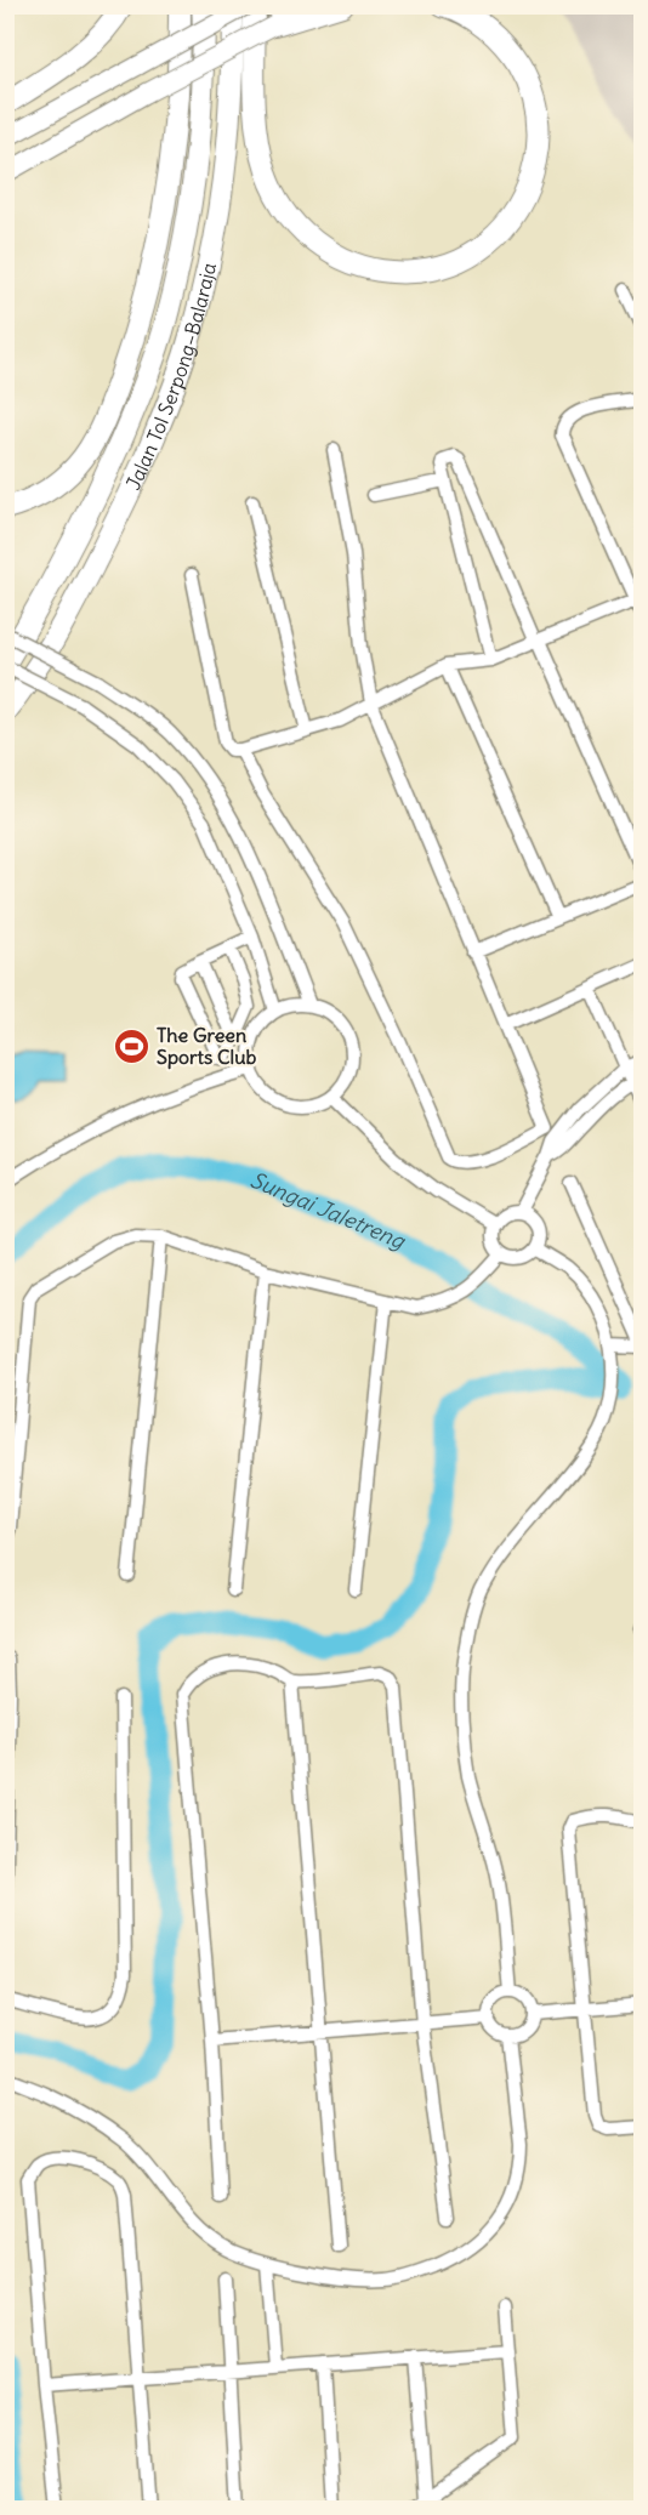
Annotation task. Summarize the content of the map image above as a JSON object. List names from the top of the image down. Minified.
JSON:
{"streets":{"highway":["Jalan Tol Serpong–Balaraja"]},"water":["Sungai Jaletreng"],"places":{"sports":["The Green Sports Club"]}}
